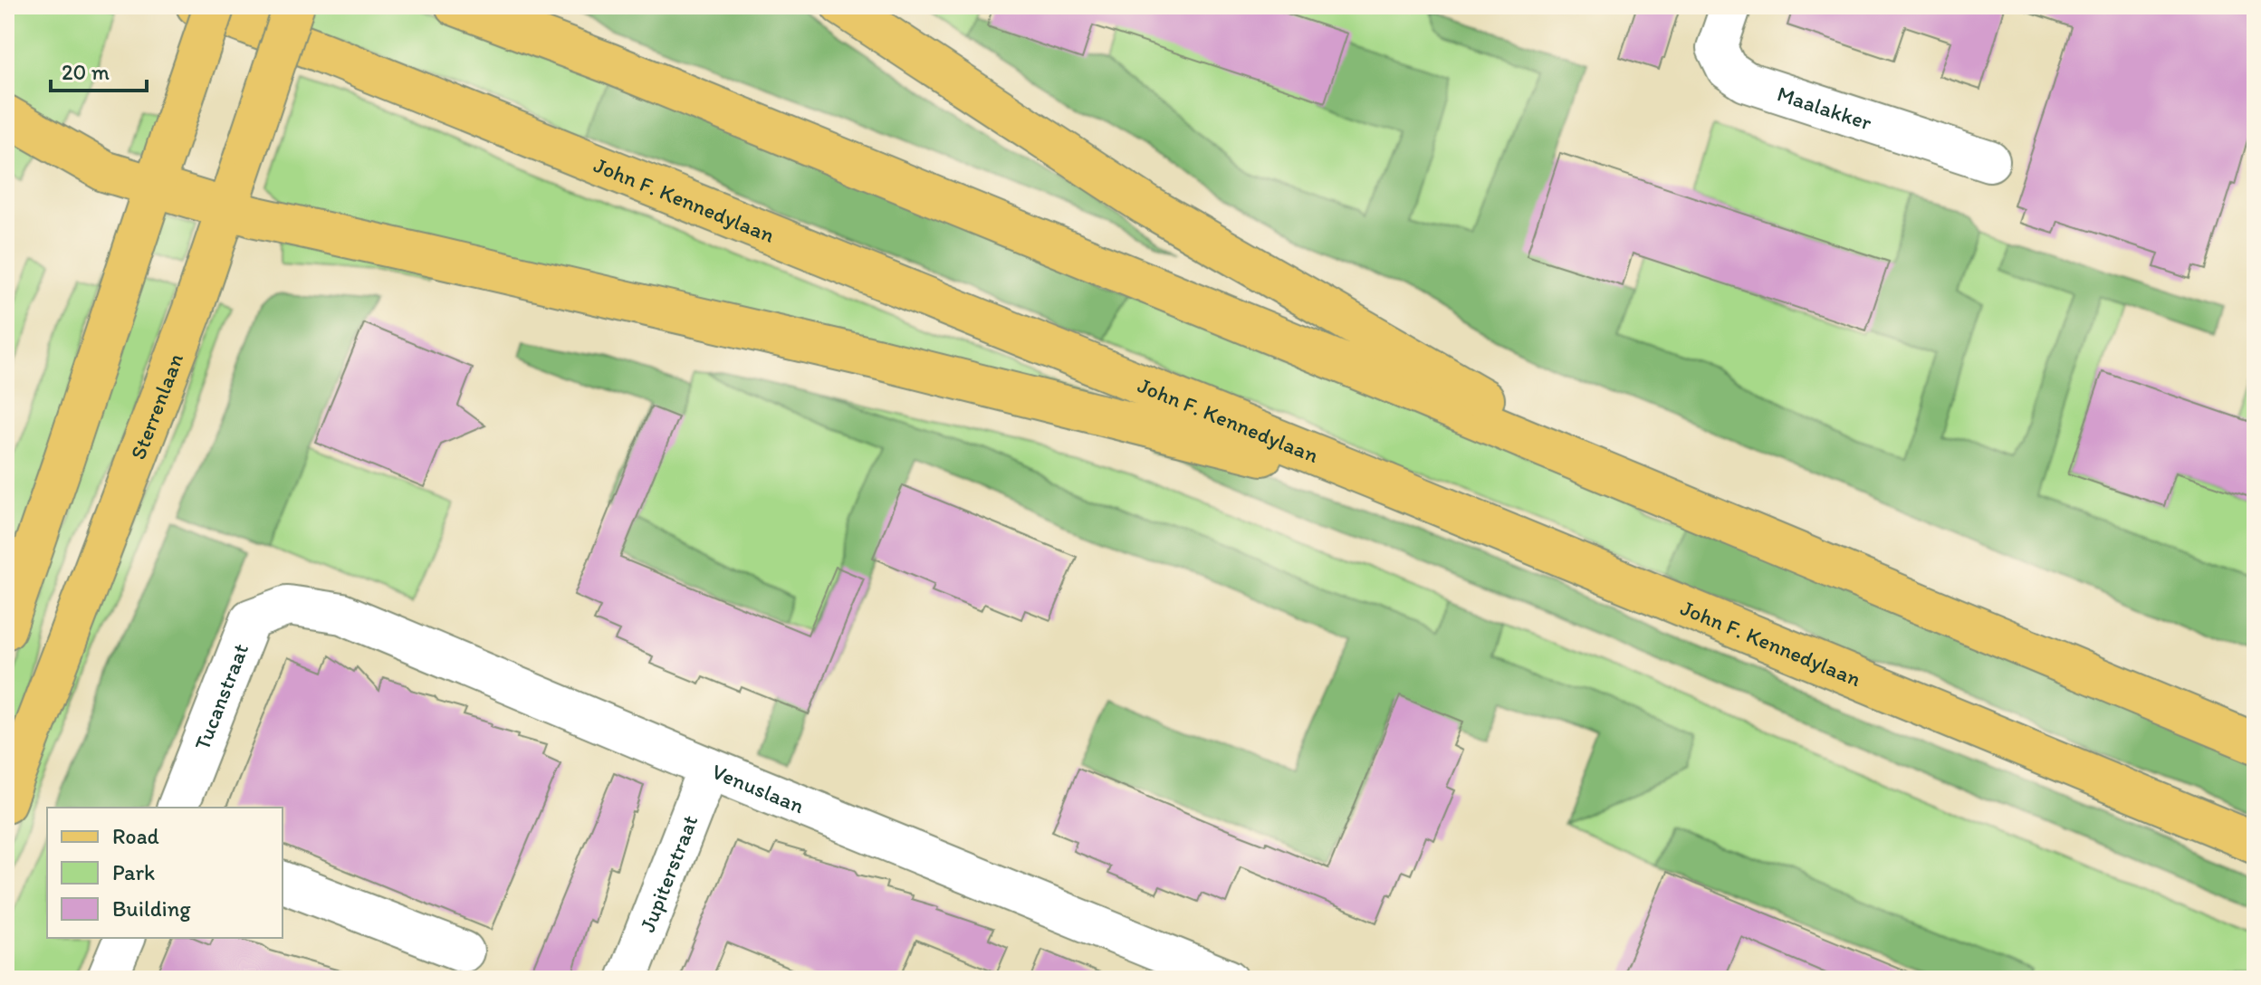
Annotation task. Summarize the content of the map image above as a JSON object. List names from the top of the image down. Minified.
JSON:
{"streets":{"main road":["John F. Kennedylaan","Sterrenlaan"],"street":["Maalakker","Tucanstraat","Venuslaan","Jupiterstraat"]},"crossings":[["Tucanstraat","Venuslaan"],["Venuslaan","Jupiterstraat"]],"legend":["Road","Park","Building"],"scale_bar":"20 m"}
